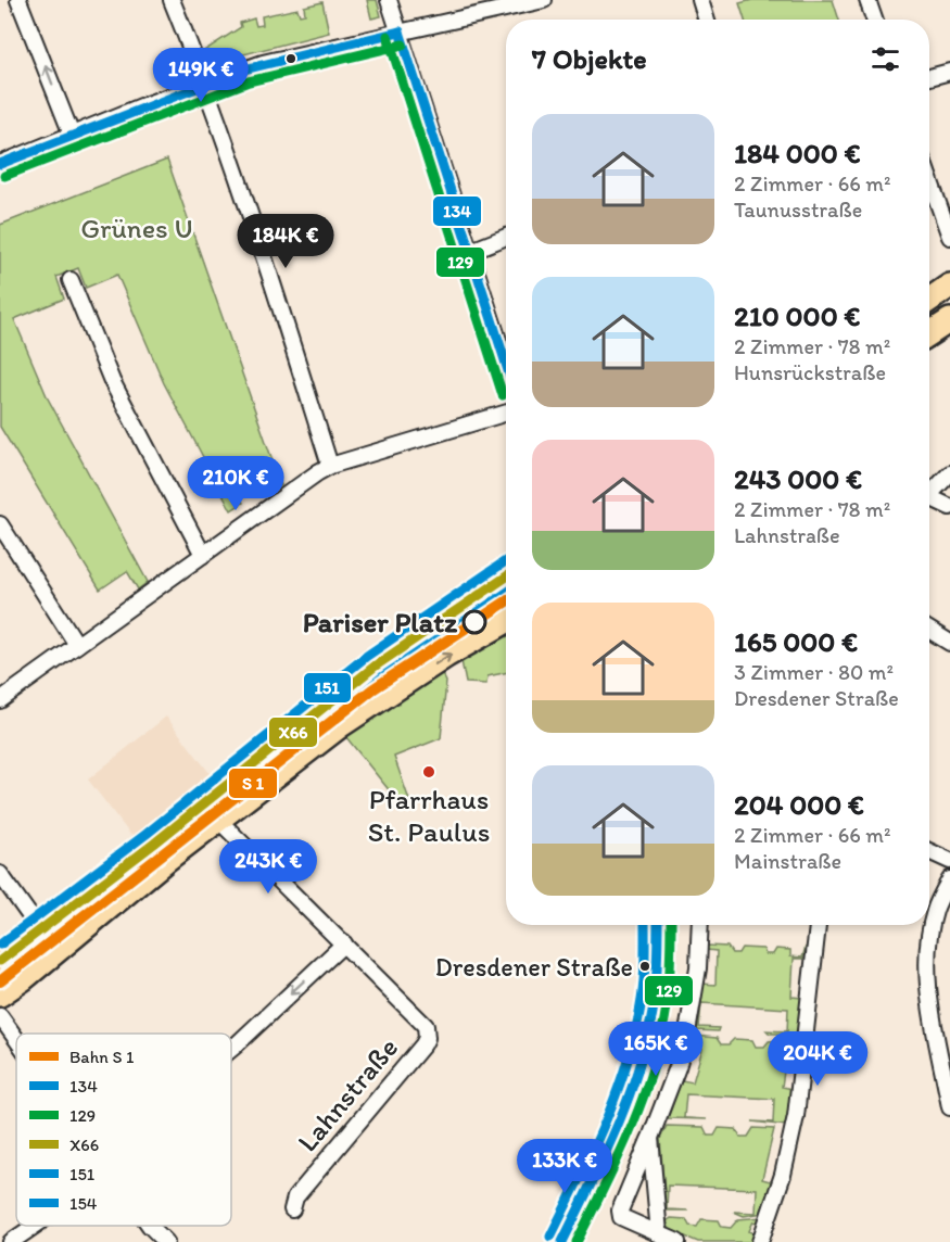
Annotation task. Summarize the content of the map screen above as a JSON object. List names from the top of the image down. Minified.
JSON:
{"streets":{"street":["Lahnstraße"]},"parks":["Grünes U"],"places":["Pariser Platz","Pfarrhaus St. Paulus","Dresdener Straße"],"lines":["transit line 134","transit line 129","transit line 151","transit line X66","transit line 154"],"legend":["Bahn S 1","134","129","X66","151","154"],"page":{"heading":"7 Objekte","price":["149K €","184K €","210K €","243K €","165K €","204K €","133K €"],"list":[{"name":"184 000 €","note":"2 Zimmer · 66 m² · Taunusstraße"},{"name":"210 000 €","note":"2 Zimmer · 78 m² · Hunsrückstraße"},{"name":"243 000 €","note":"2 Zimmer · 78 m² · Lahnstraße"},{"name":"165 000 €","note":"3 Zimmer · 80 m² · Dresdener Straße"},{"name":"204 000 €","note":"2 Zimmer · 66 m² · Mainstraße"}]}}
